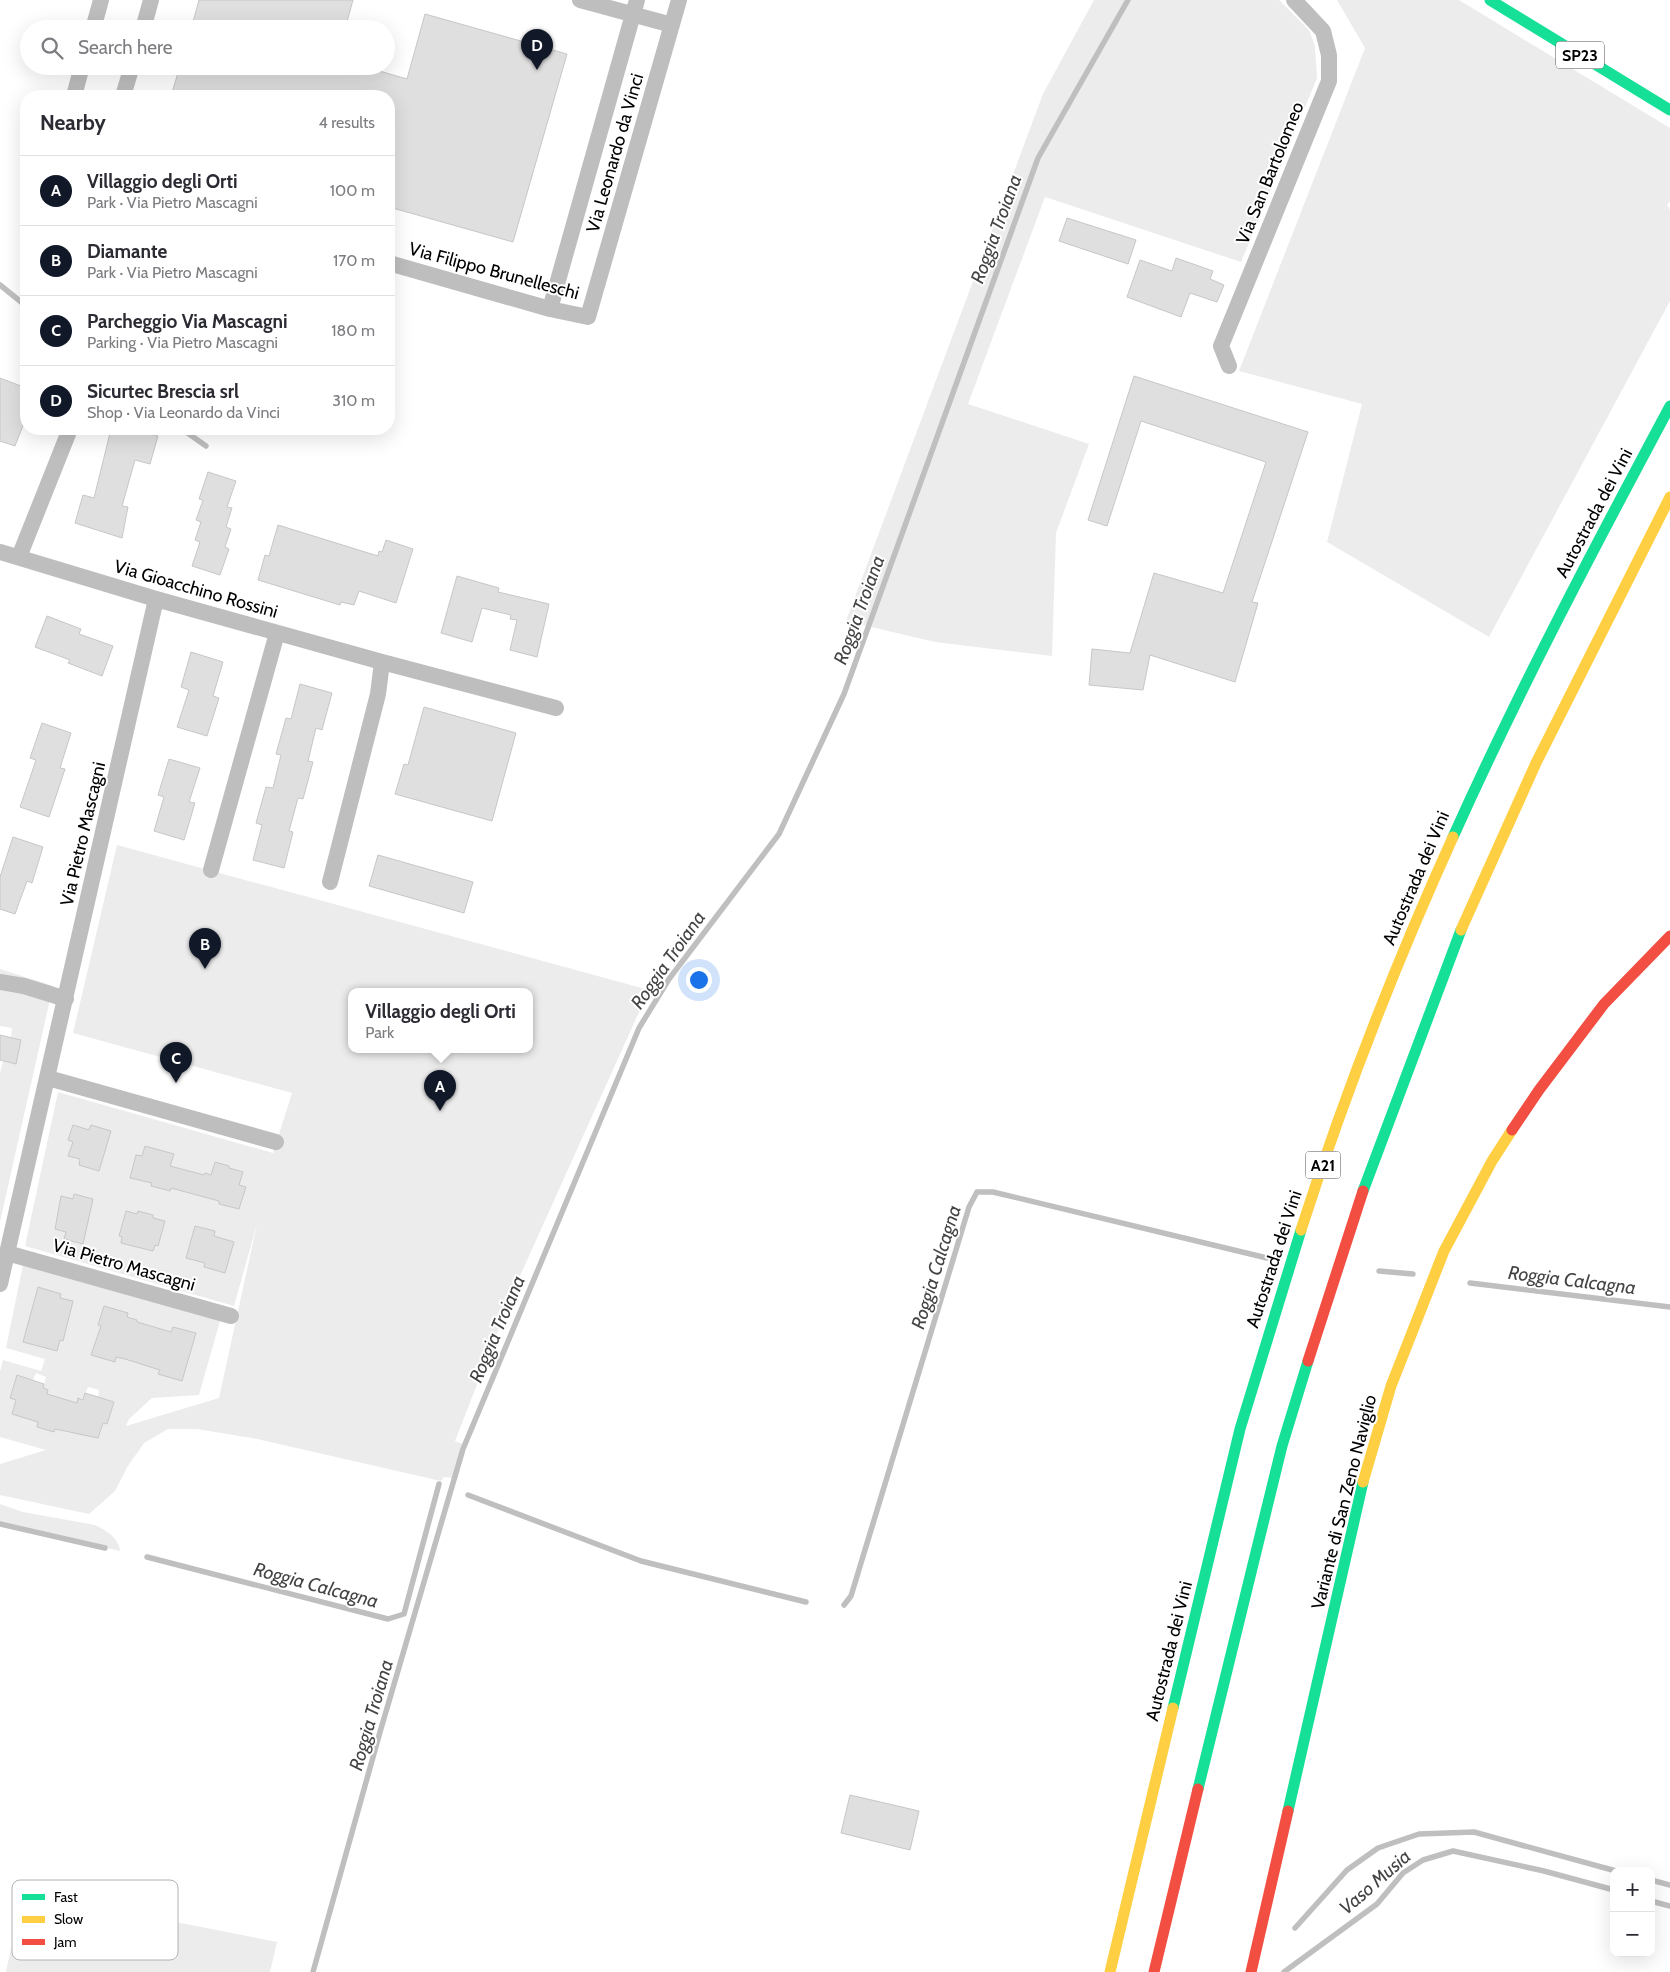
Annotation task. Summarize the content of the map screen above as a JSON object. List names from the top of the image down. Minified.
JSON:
{"streets":{"main road":["SP23","Autostrada dei Vini","A21","Variante di San Zeno Naviglio"],"street":["Via Leonardo da Vinci","Via San Bartolomeo","Via Filippo Brunelleschi","Via Gioacchino Rossini","Via Pietro Mascagni"]},"crossings":[["Via Leonardo da Vinci","Via Filippo Brunelleschi"],["Via Gioacchino Rossini","Via Pietro Mascagni"]],"water":["Roggia Troiana","Roggia Calcagna","Vaso Musia"],"legend":["Fast","Slow","Jam"],"page":{"search":"Search here","pins":["D","B","C","A"],"heading":["Nearby","4 results"],"list":[{"mark":"A","name":"Villaggio degli Orti","note":"Park · Via Pietro Mascagni","value":"100 m"},{"mark":"B","name":"Diamante","note":"Park · Via Pietro Mascagni","value":"170 m"},{"mark":"C","name":"Parcheggio Via Mascagni","note":"Parking · Via Pietro Mascagni","value":"180 m"},{"mark":"D","name":"Sicurtec Brescia srl","note":"Shop · Via Leonardo da Vinci","value":"310 m"}],"popup":["Villaggio degli Orti","Park"],"map_buttons":["+","−"]}}
